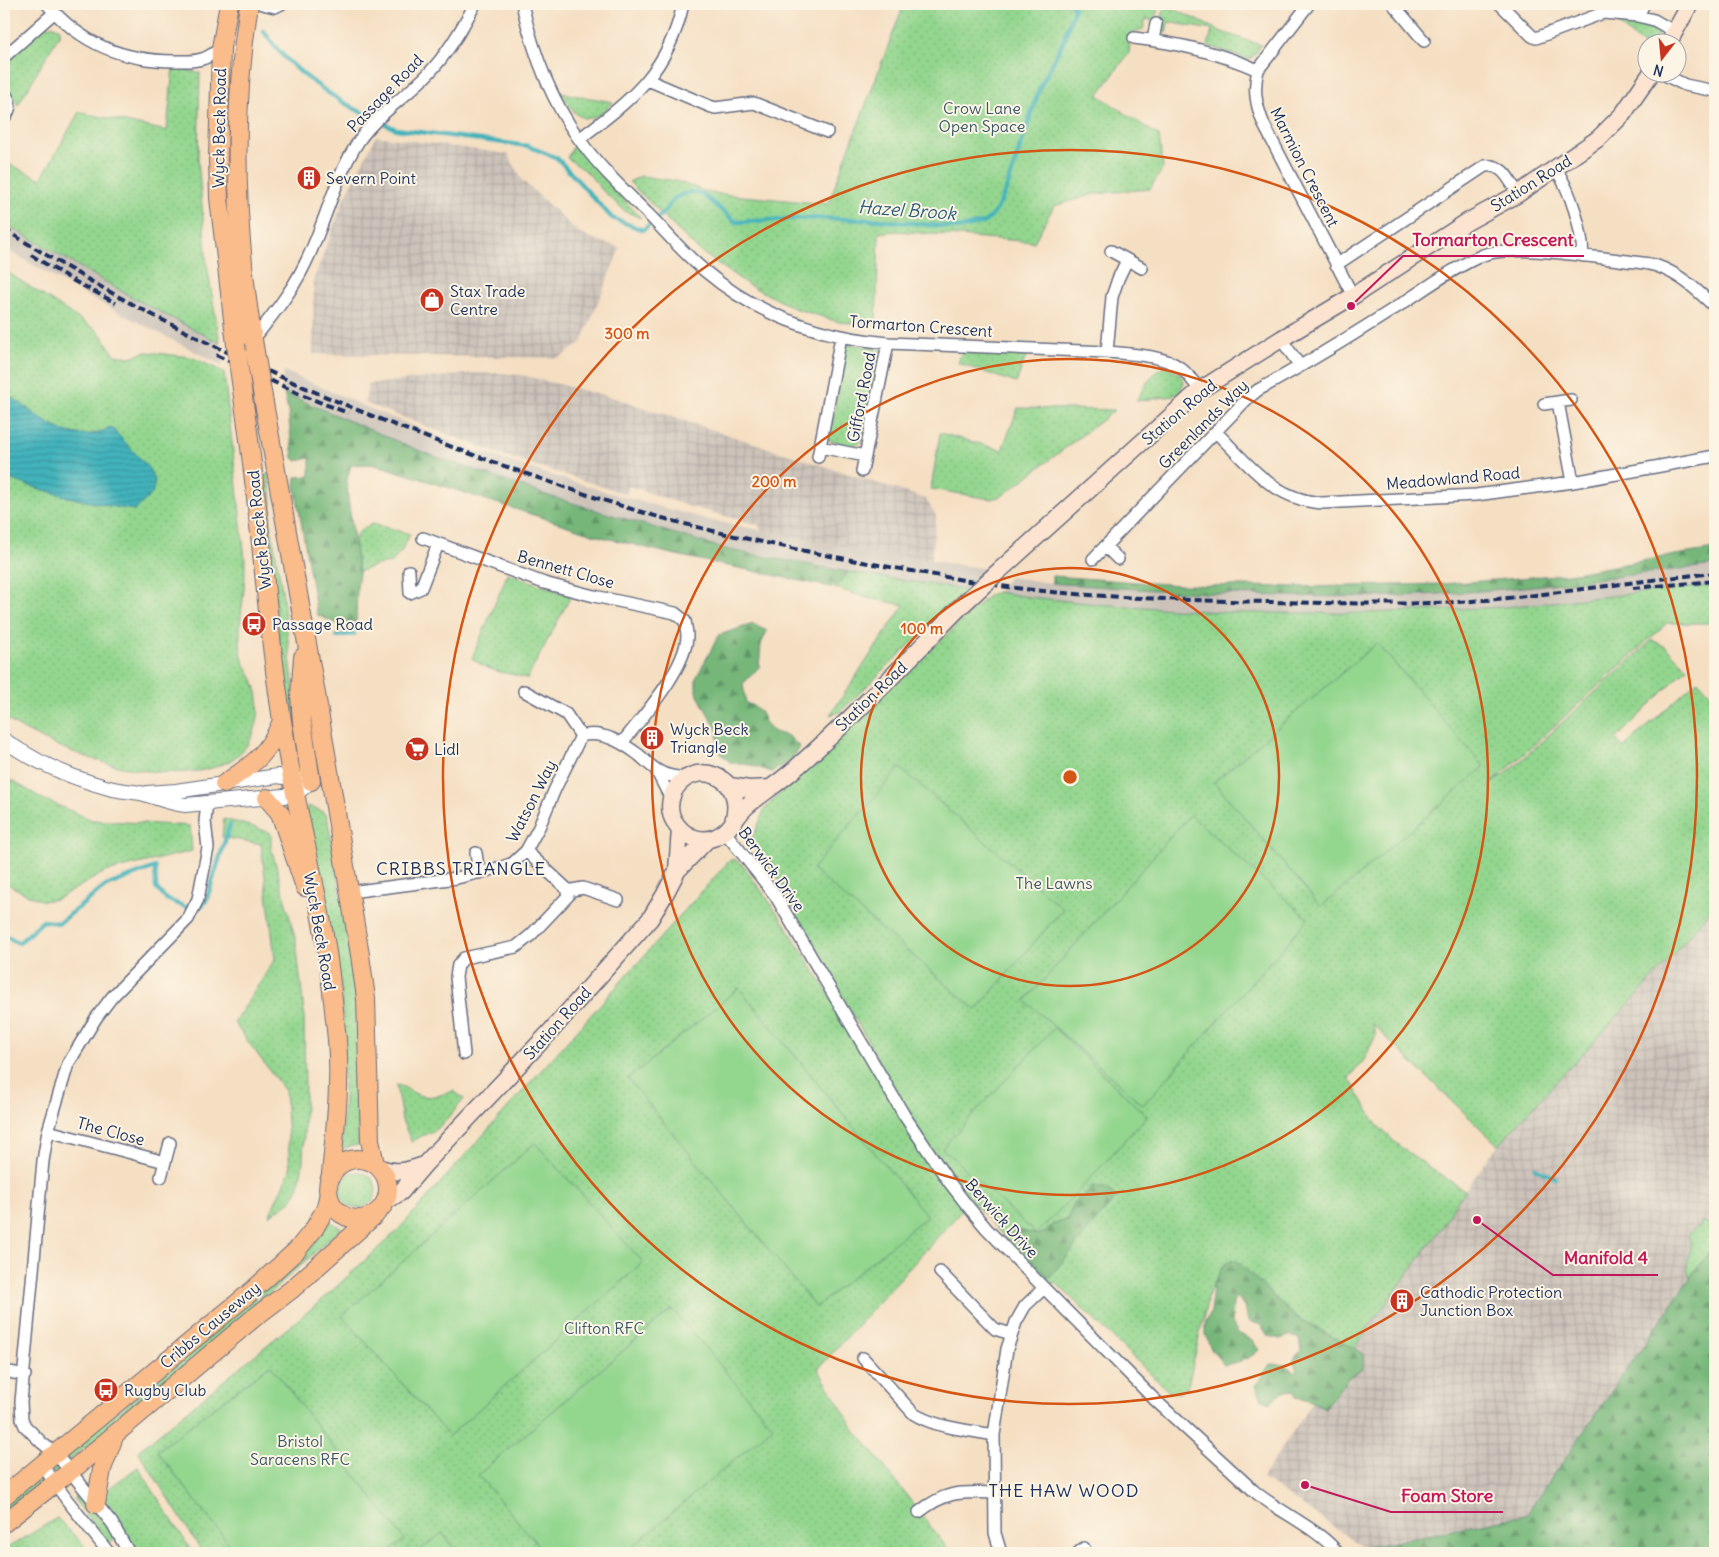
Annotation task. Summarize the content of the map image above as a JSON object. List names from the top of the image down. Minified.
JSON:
{"streets":{"main road":["Wyck Beck Road","Station Road","Cribbs Causeway"],"street":["Passage Road","Marmion Crescent","Tormarton Crescent","Gifford Road","Greenlands Way","Meadowland Road","Bennett Close","Watson Way","Berwick Drive","The Close"]},"crossings":[["Passage Road","Wyck Beck Road"],["Wyck Beck Road","Station Road"],["Wyck Beck Road","Watson Way"],["Wyck Beck Road","Cribbs Causeway"],["Marmion Crescent","Station Road"],["Station Road","Tormarton Crescent"],["Station Road","Berwick Drive"],["Station Road","Cribbs Causeway"],["Tormarton Crescent","Gifford Road"],["Greenlands Way","Meadowland Road"]],"districts":["CRIBBS TRIANGLE","THE HAW WOOD"],"water":["Hazel Brook"],"parks":["Crow Lane Open Space","The Lawns","Clifton RFC","Bristol Saracens RFC"],"places":{"building":["Severn Point","Wyck Beck Triangle","Cathodic Protection Junction Box"],"shop":["Stax Trade Centre"],"other":["Tormarton Crescent","Manifold 4","Foam Store"],"bus stop":["Passage Road","Rugby Club"],"supermarket":["Lidl"]},"north":"bottom","rings":["300 m","200 m","100 m"]}
